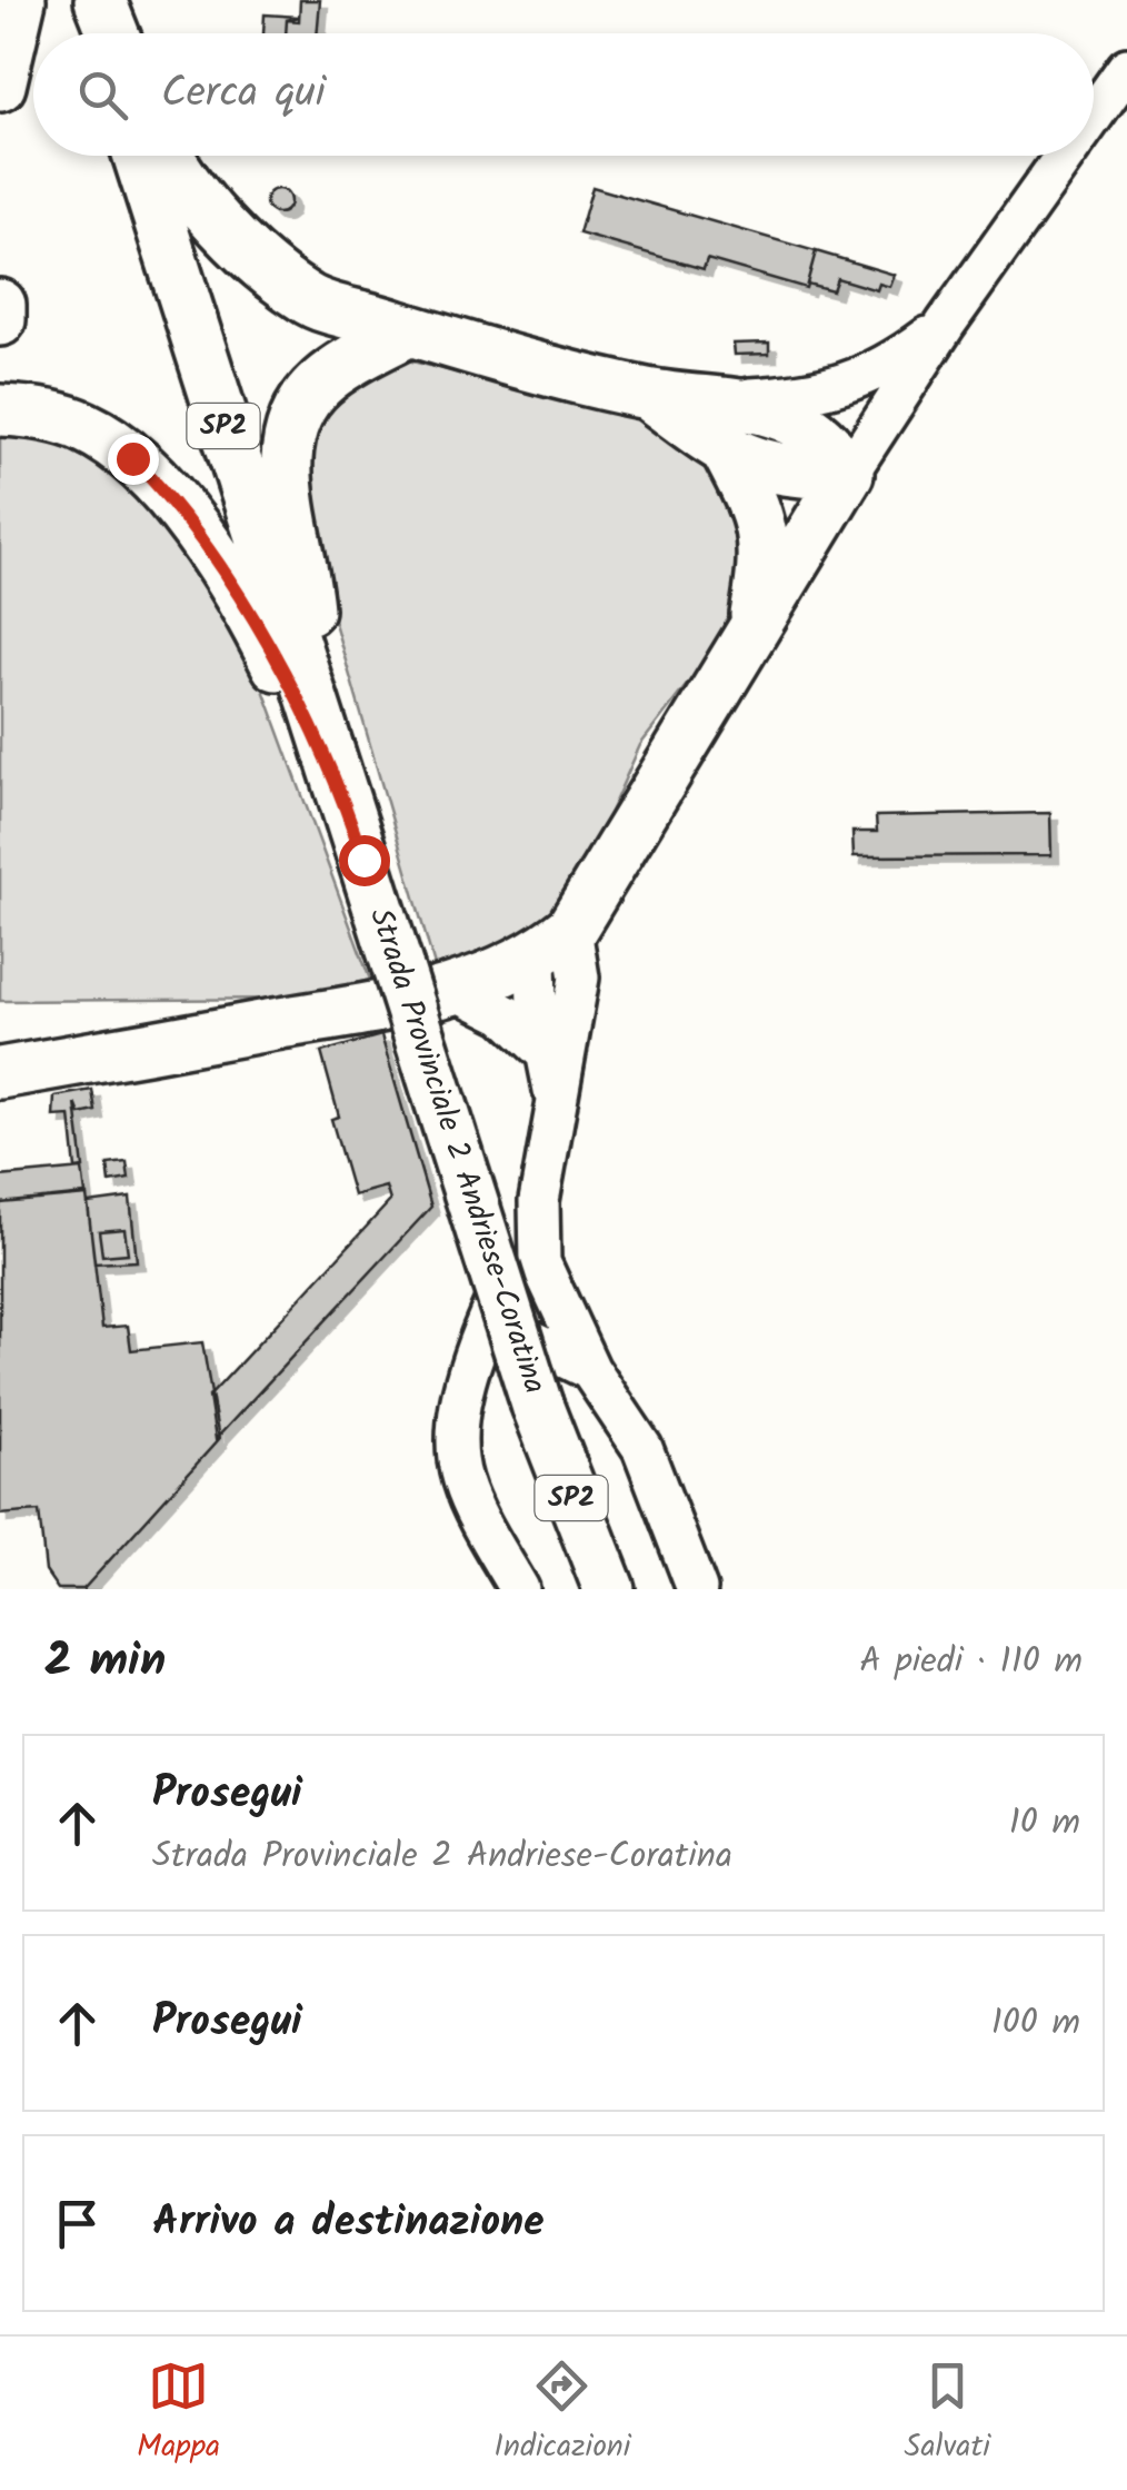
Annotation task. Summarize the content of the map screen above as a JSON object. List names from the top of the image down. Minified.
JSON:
{"streets":{"main road":["SP2","Strada Provinciale 2 Andriese-Coratina"]},"page":{"search":"Cerca qui","heading":["2 min","A piedi · 110 m"],"list":[["Prosegui","Strada Provinciale 2 Andriese-Coratina","10 m"],["Prosegui","100 m"],"Arrivo a destinazione"],"nav":["Mappa","Indicazioni","Salvati"]}}
